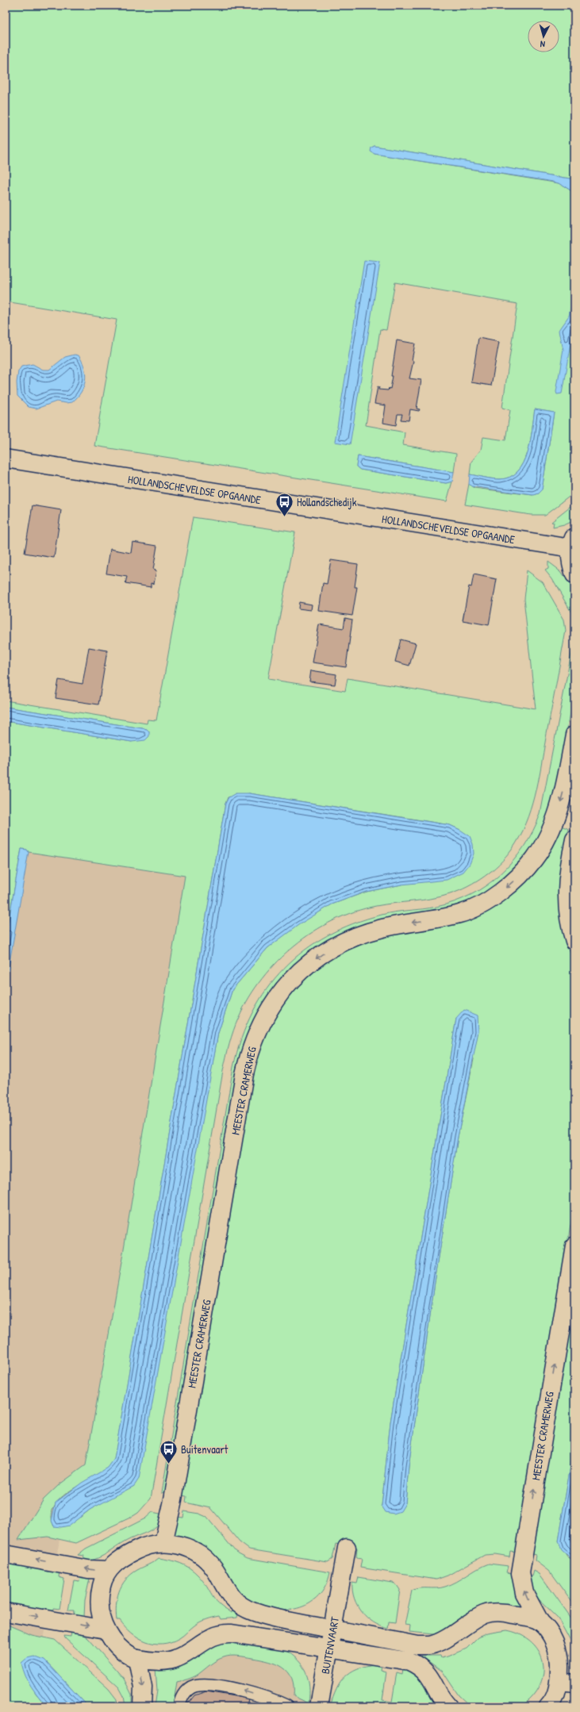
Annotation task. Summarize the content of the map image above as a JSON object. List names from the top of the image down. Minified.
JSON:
{"streets":{"main road":["HOLLANDSCHEVELDSE OPGAANDE","MEESTER CRAMERWEG","BUITENVAART"]},"places":{"bus stop":["Hollandschedijk","Buitenvaart"]},"north":"bottom"}
